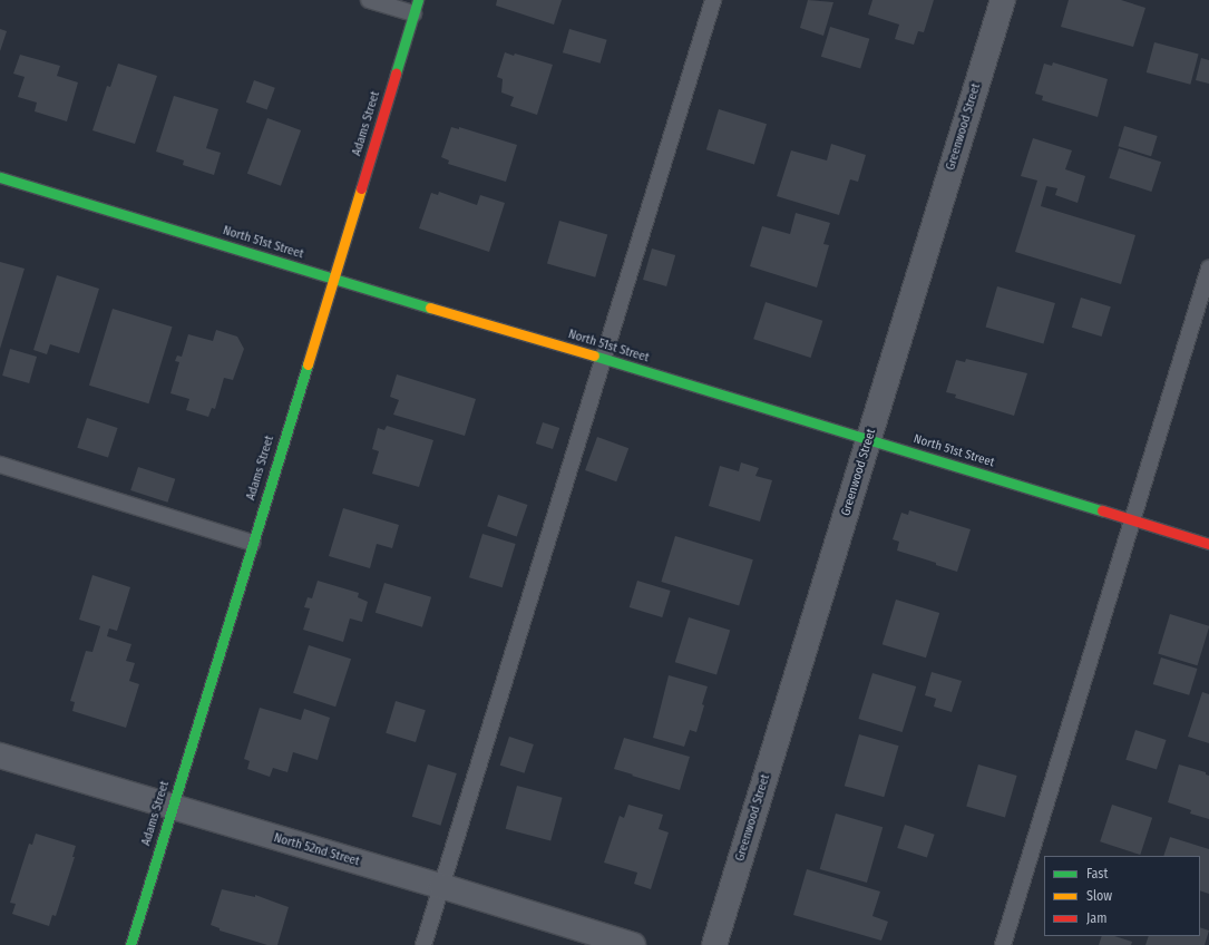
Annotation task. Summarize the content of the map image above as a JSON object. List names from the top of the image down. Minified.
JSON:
{"streets":{"street":["Adams Street","Greenwood Street","North 51st Street","North 52nd Street"]},"crossings":[["Adams Street","North 51st Street"],["Adams Street","North 52nd Street"],["Greenwood Street","North 51st Street"]],"legend":["Fast","Slow","Jam"]}
